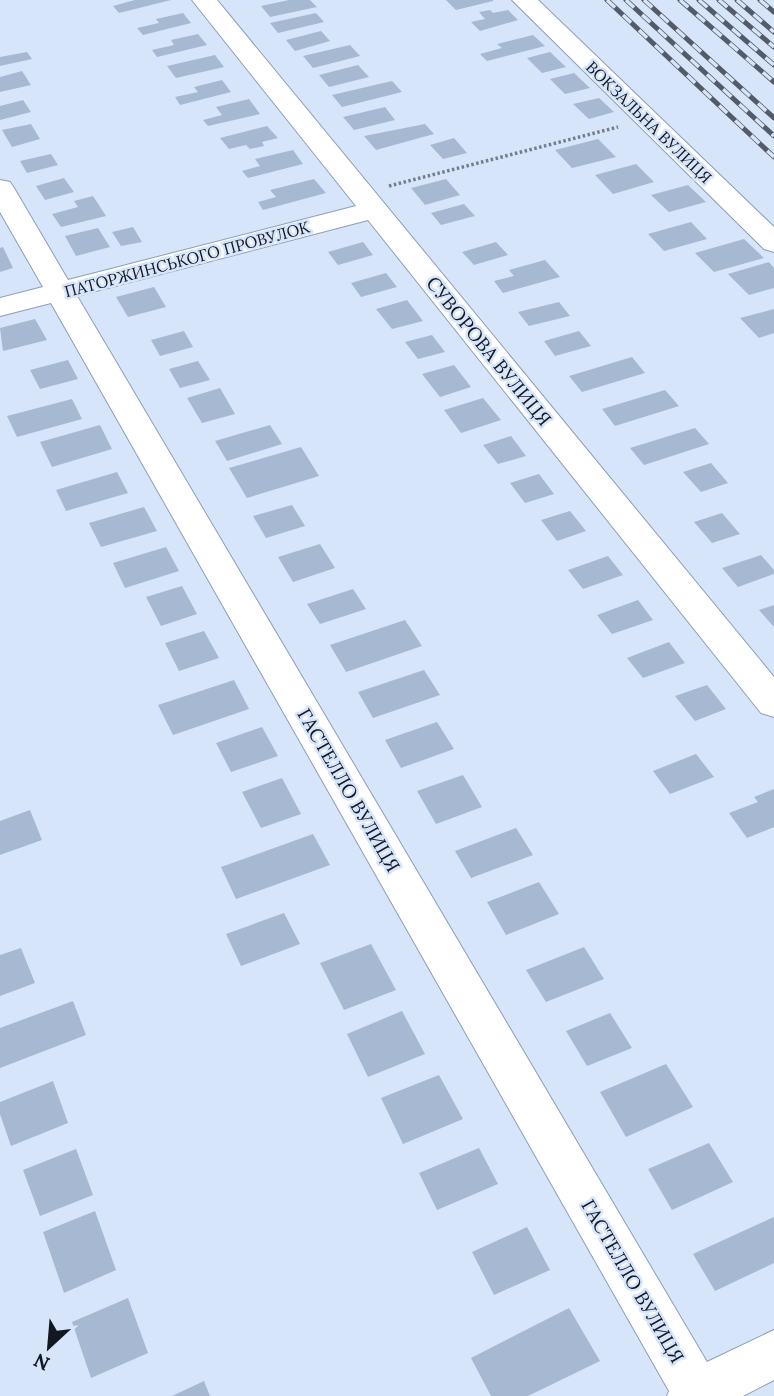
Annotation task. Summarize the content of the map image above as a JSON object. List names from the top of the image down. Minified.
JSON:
{"streets":{"street":["ВОКЗАЛЬНА ВУЛИЦЯ","ПАТОРЖИНСЬКОГО ПРОВУЛОК","СУВОРОВА ВУЛИЦЯ","ГАСТЕЛЛО ВУЛИЦЯ"]},"crossings":[["ПАТОРЖИНСЬКОГО ПРОВУЛОК","СУВОРОВА ВУЛИЦЯ"],["ПАТОРЖИНСЬКОГО ПРОВУЛОК","ГАСТЕЛЛО ВУЛИЦЯ"]],"north":"bottom left"}
